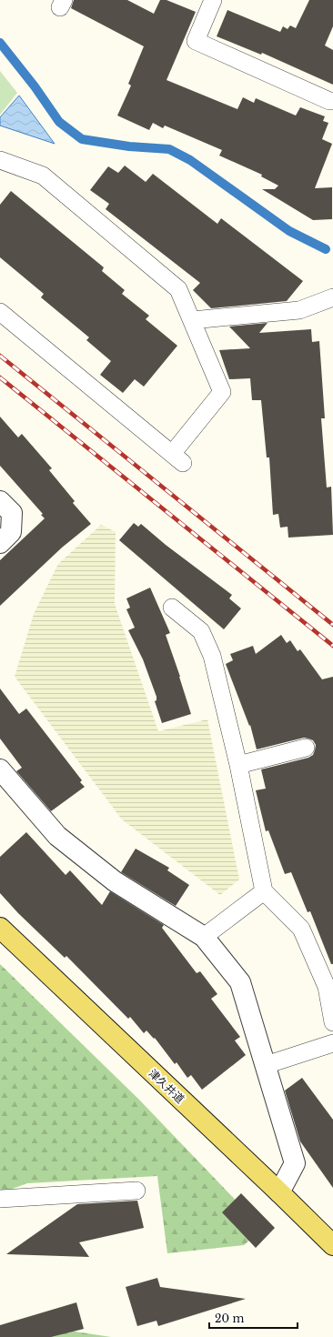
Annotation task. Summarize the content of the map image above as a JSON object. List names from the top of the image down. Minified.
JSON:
{"streets":{"main road":["津久井道"]},"scale_bar":"20 m"}
